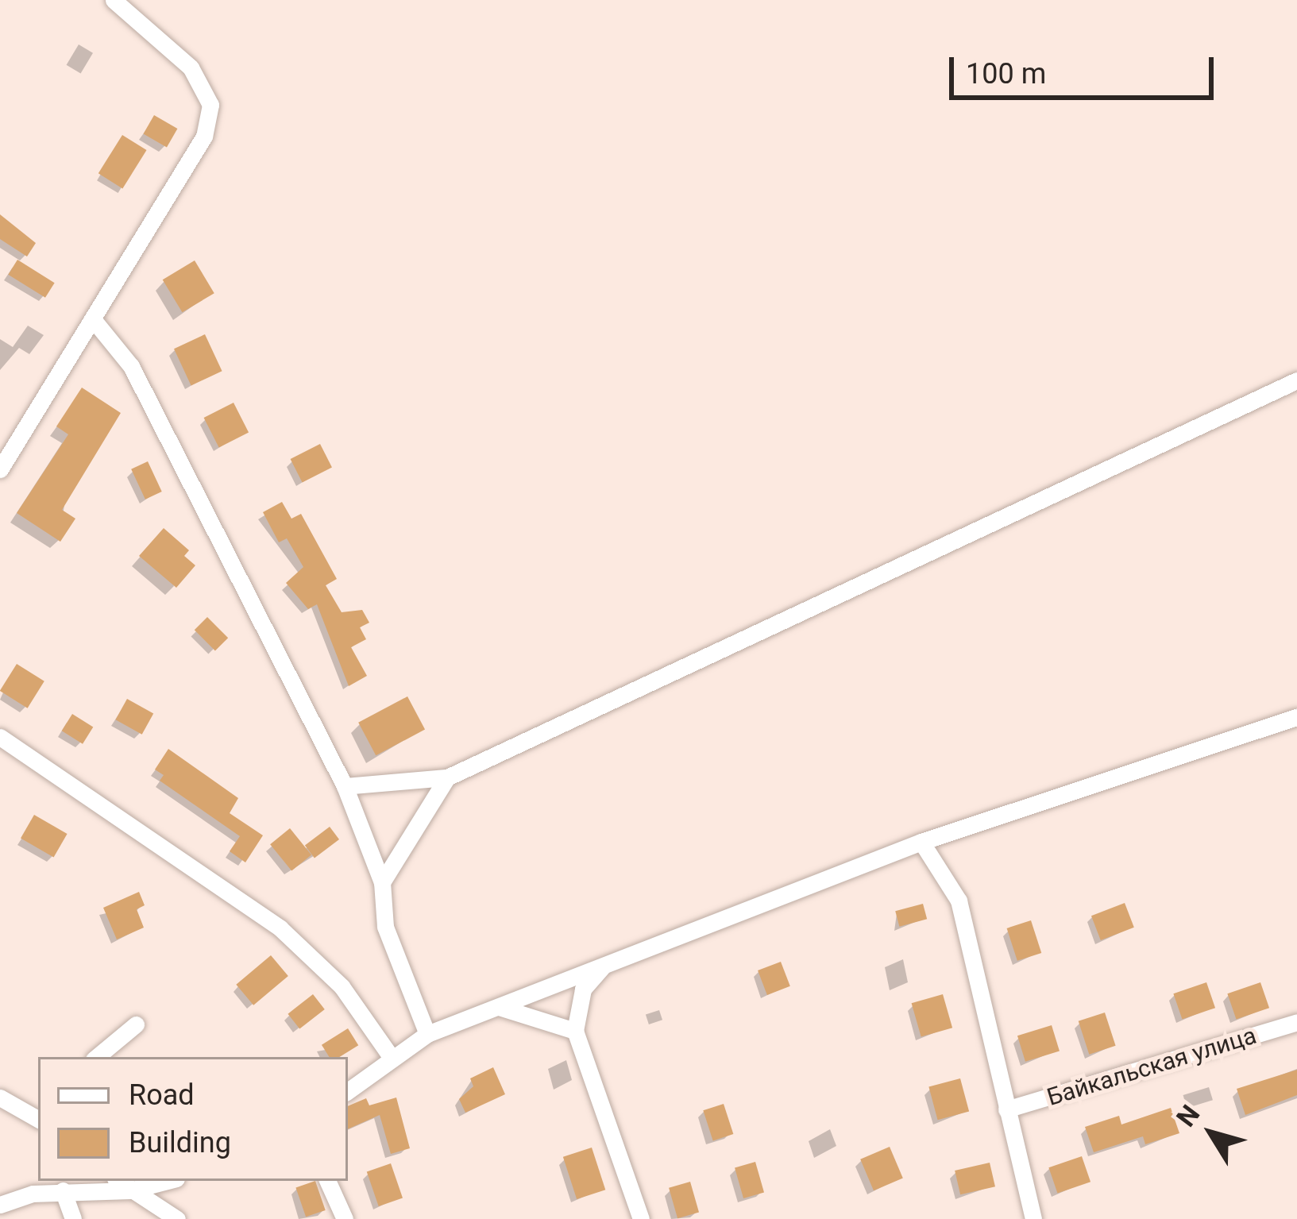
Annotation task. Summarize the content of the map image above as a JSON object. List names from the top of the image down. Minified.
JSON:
{"streets":{"street":["Байкальская улица"]},"legend":["Road","Building"],"scale_bar":"100 m","north":"top left"}
